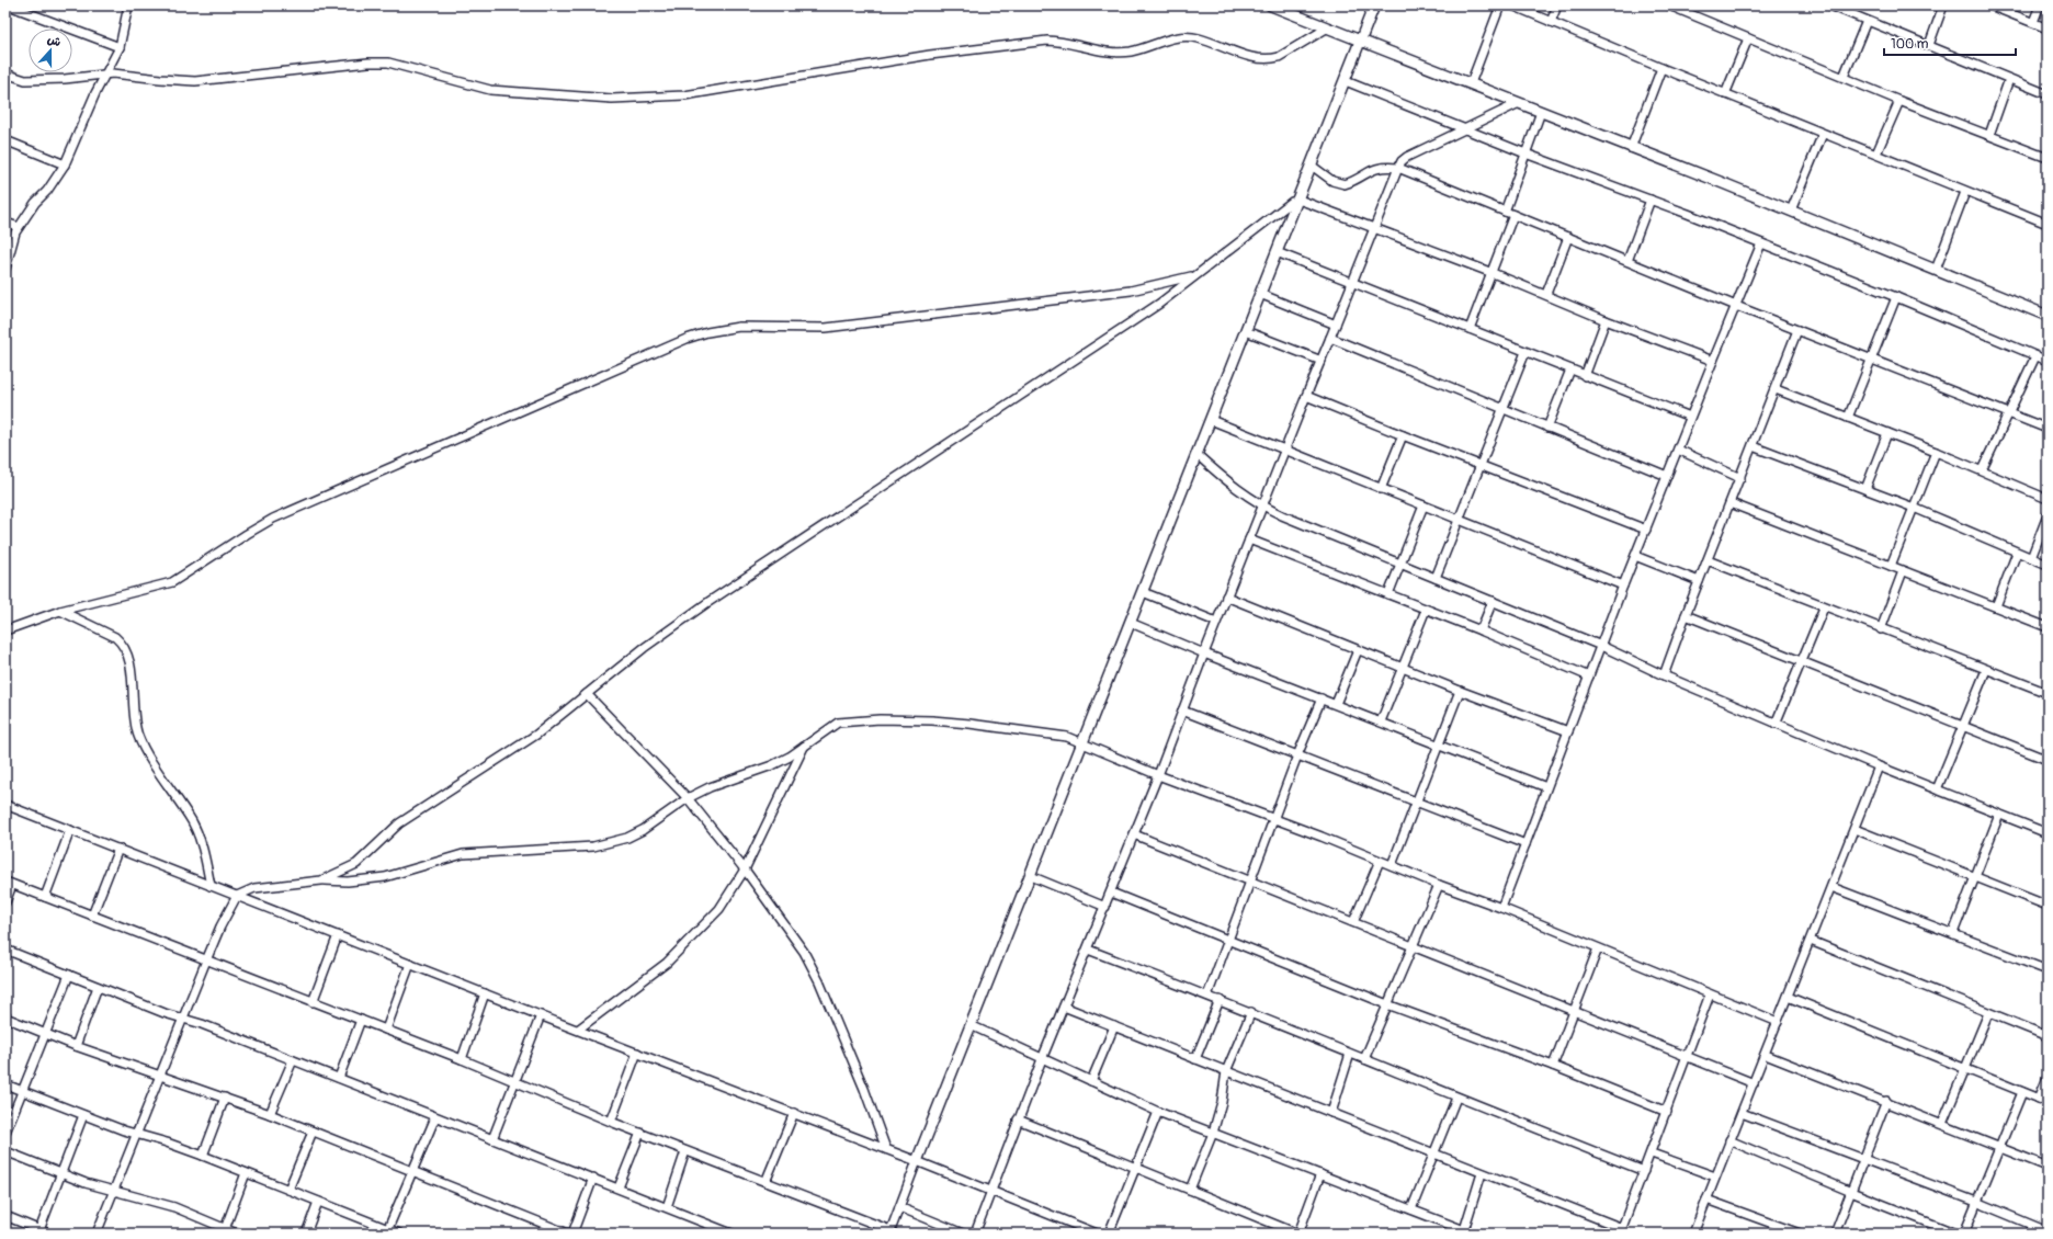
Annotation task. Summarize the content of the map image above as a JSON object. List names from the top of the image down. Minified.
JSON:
{"scale_bar":"100 m","north":"top"}
